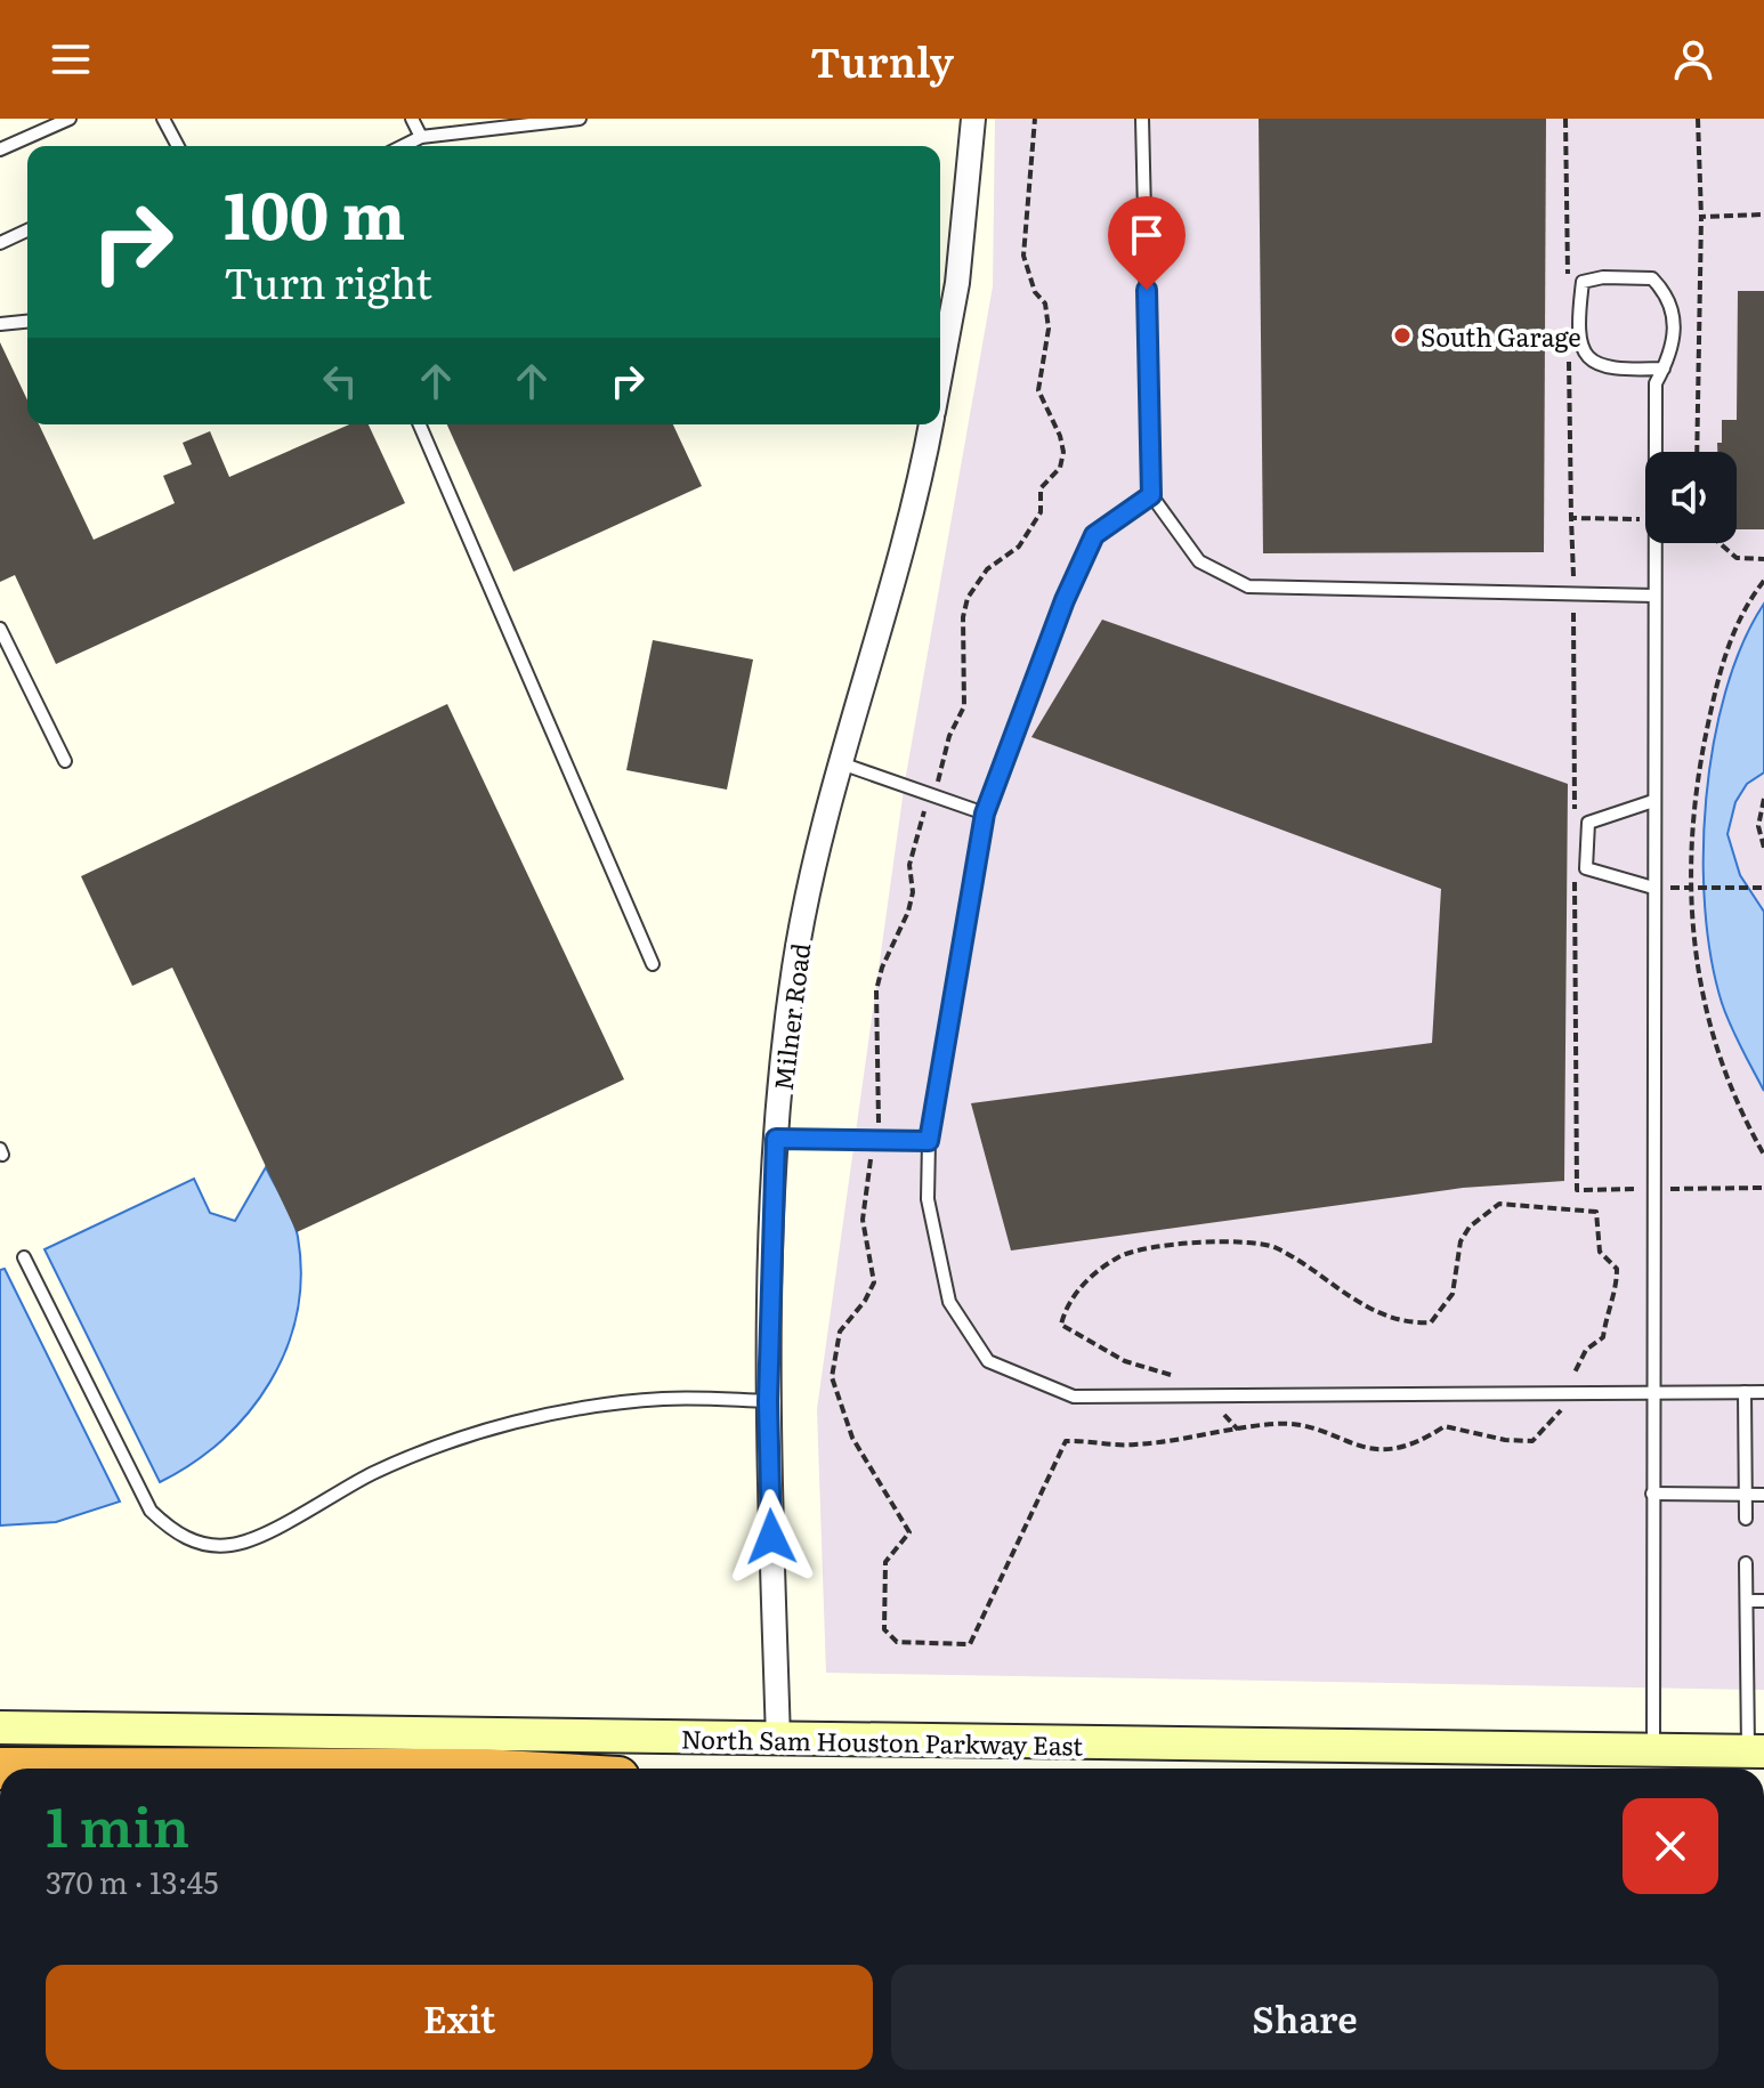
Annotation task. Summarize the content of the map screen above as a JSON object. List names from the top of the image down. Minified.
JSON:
{"streets":{"main road":["North Sam Houston Parkway East"],"street":["Milner Road"]},"crossings":[["Milner Road","North Sam Houston Parkway East"]],"places":["South Garage"],"page":{"header":"Turnly","turn":["100 m","Turn right"],"heading":["1 min","370 m · 13:45"],"buttons":["Exit","Share"]}}
